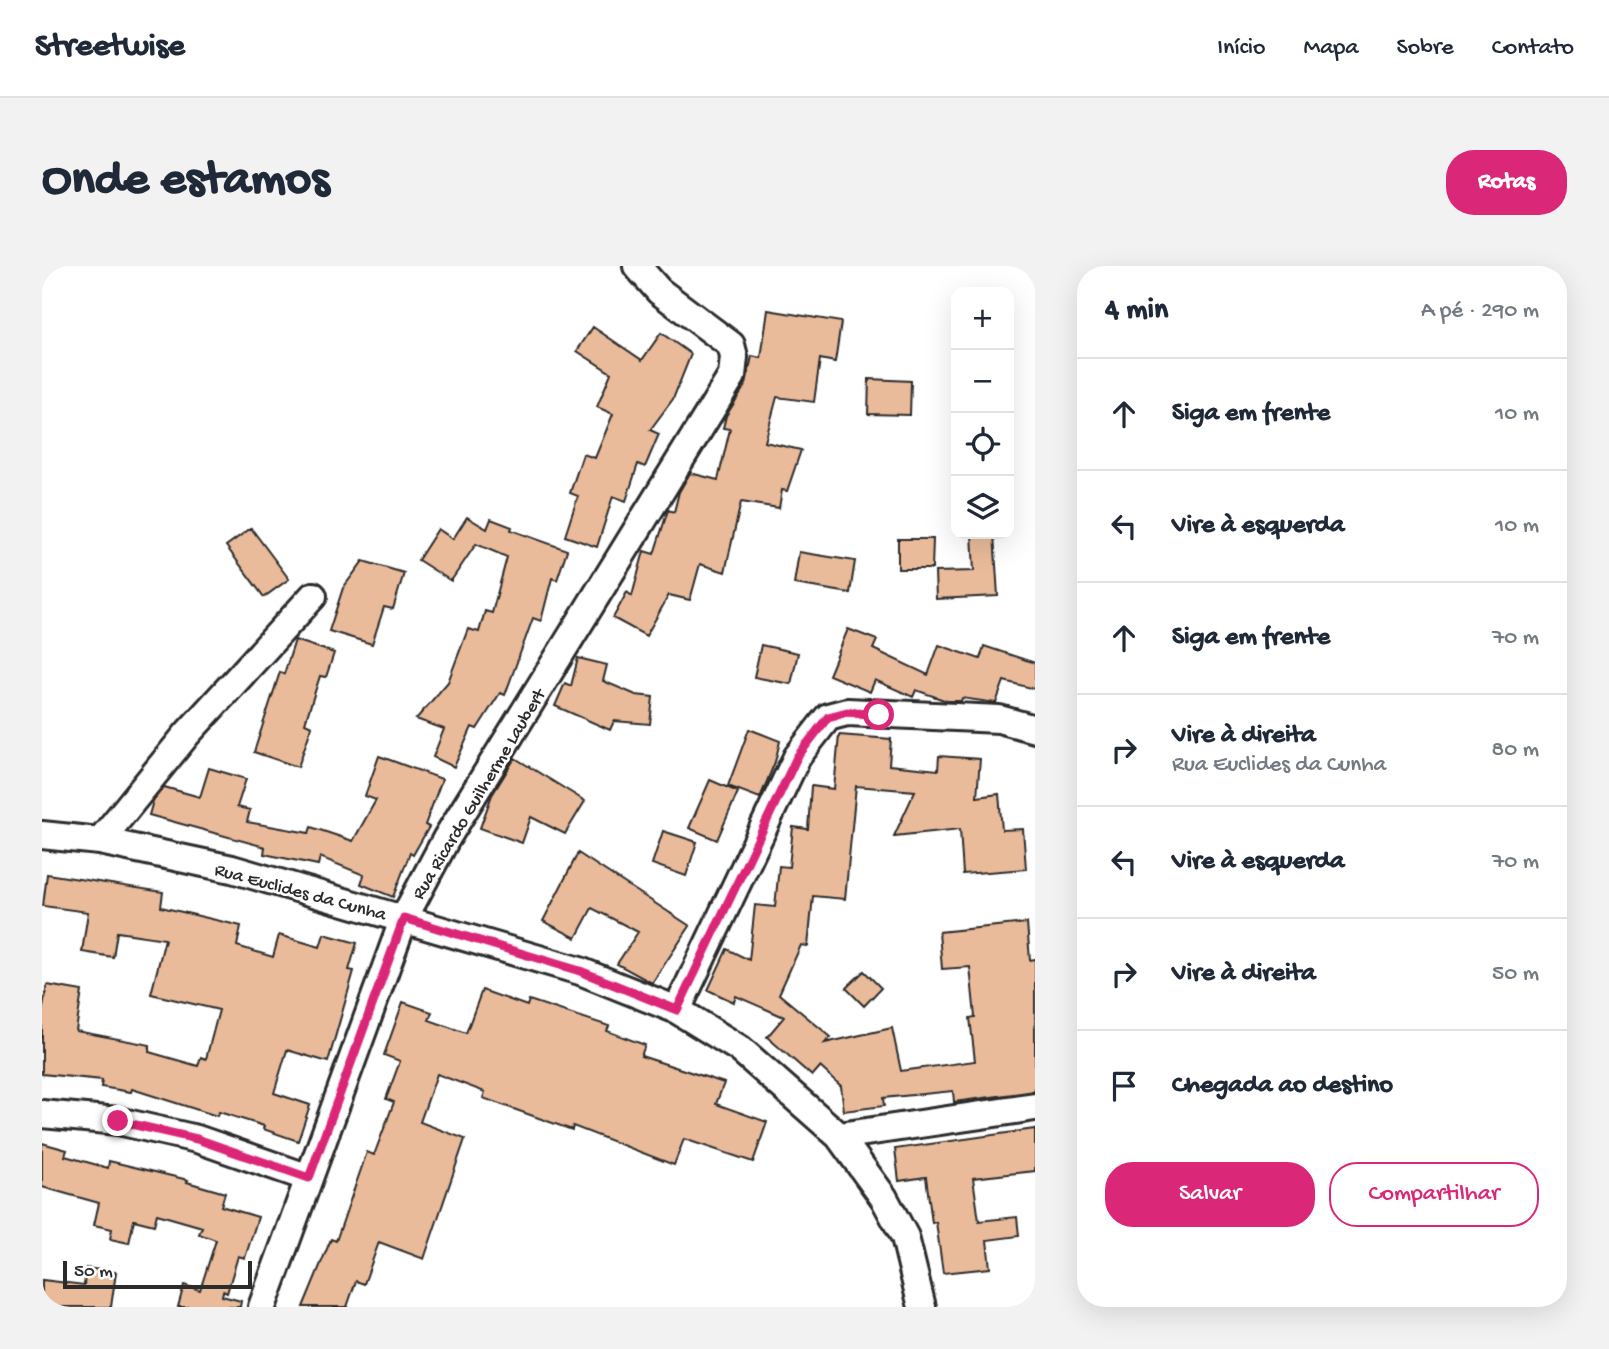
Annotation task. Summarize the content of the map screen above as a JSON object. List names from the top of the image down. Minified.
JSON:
{"streets":{"street":["Rua Ricardo Guilherme Laubert","Rua Euclides da Cunha"]},"crossings":[["Rua Ricardo Guilherme Laubert","Rua Euclides da Cunha"]],"scale_bar":"50 m","page":{"header":"Streetwise","nav":["Início","Mapa","Sobre","Contato"],"buttons":["Rotas",["Salvar","Compartilhar"]],"title":"Onde estamos","heading":["4 min","A pé · 290 m"],"map_buttons":["+","−"],"list":[["Siga em frente","10 m"],["Vire à esquerda","10 m"],["Siga em frente","70 m"],["Vire à direita","Rua Euclides da Cunha","80 m"],["Vire à esquerda","70 m"],["Vire à direita","50 m"],"Chegada ao destino"],"scale":"50 m"}}
